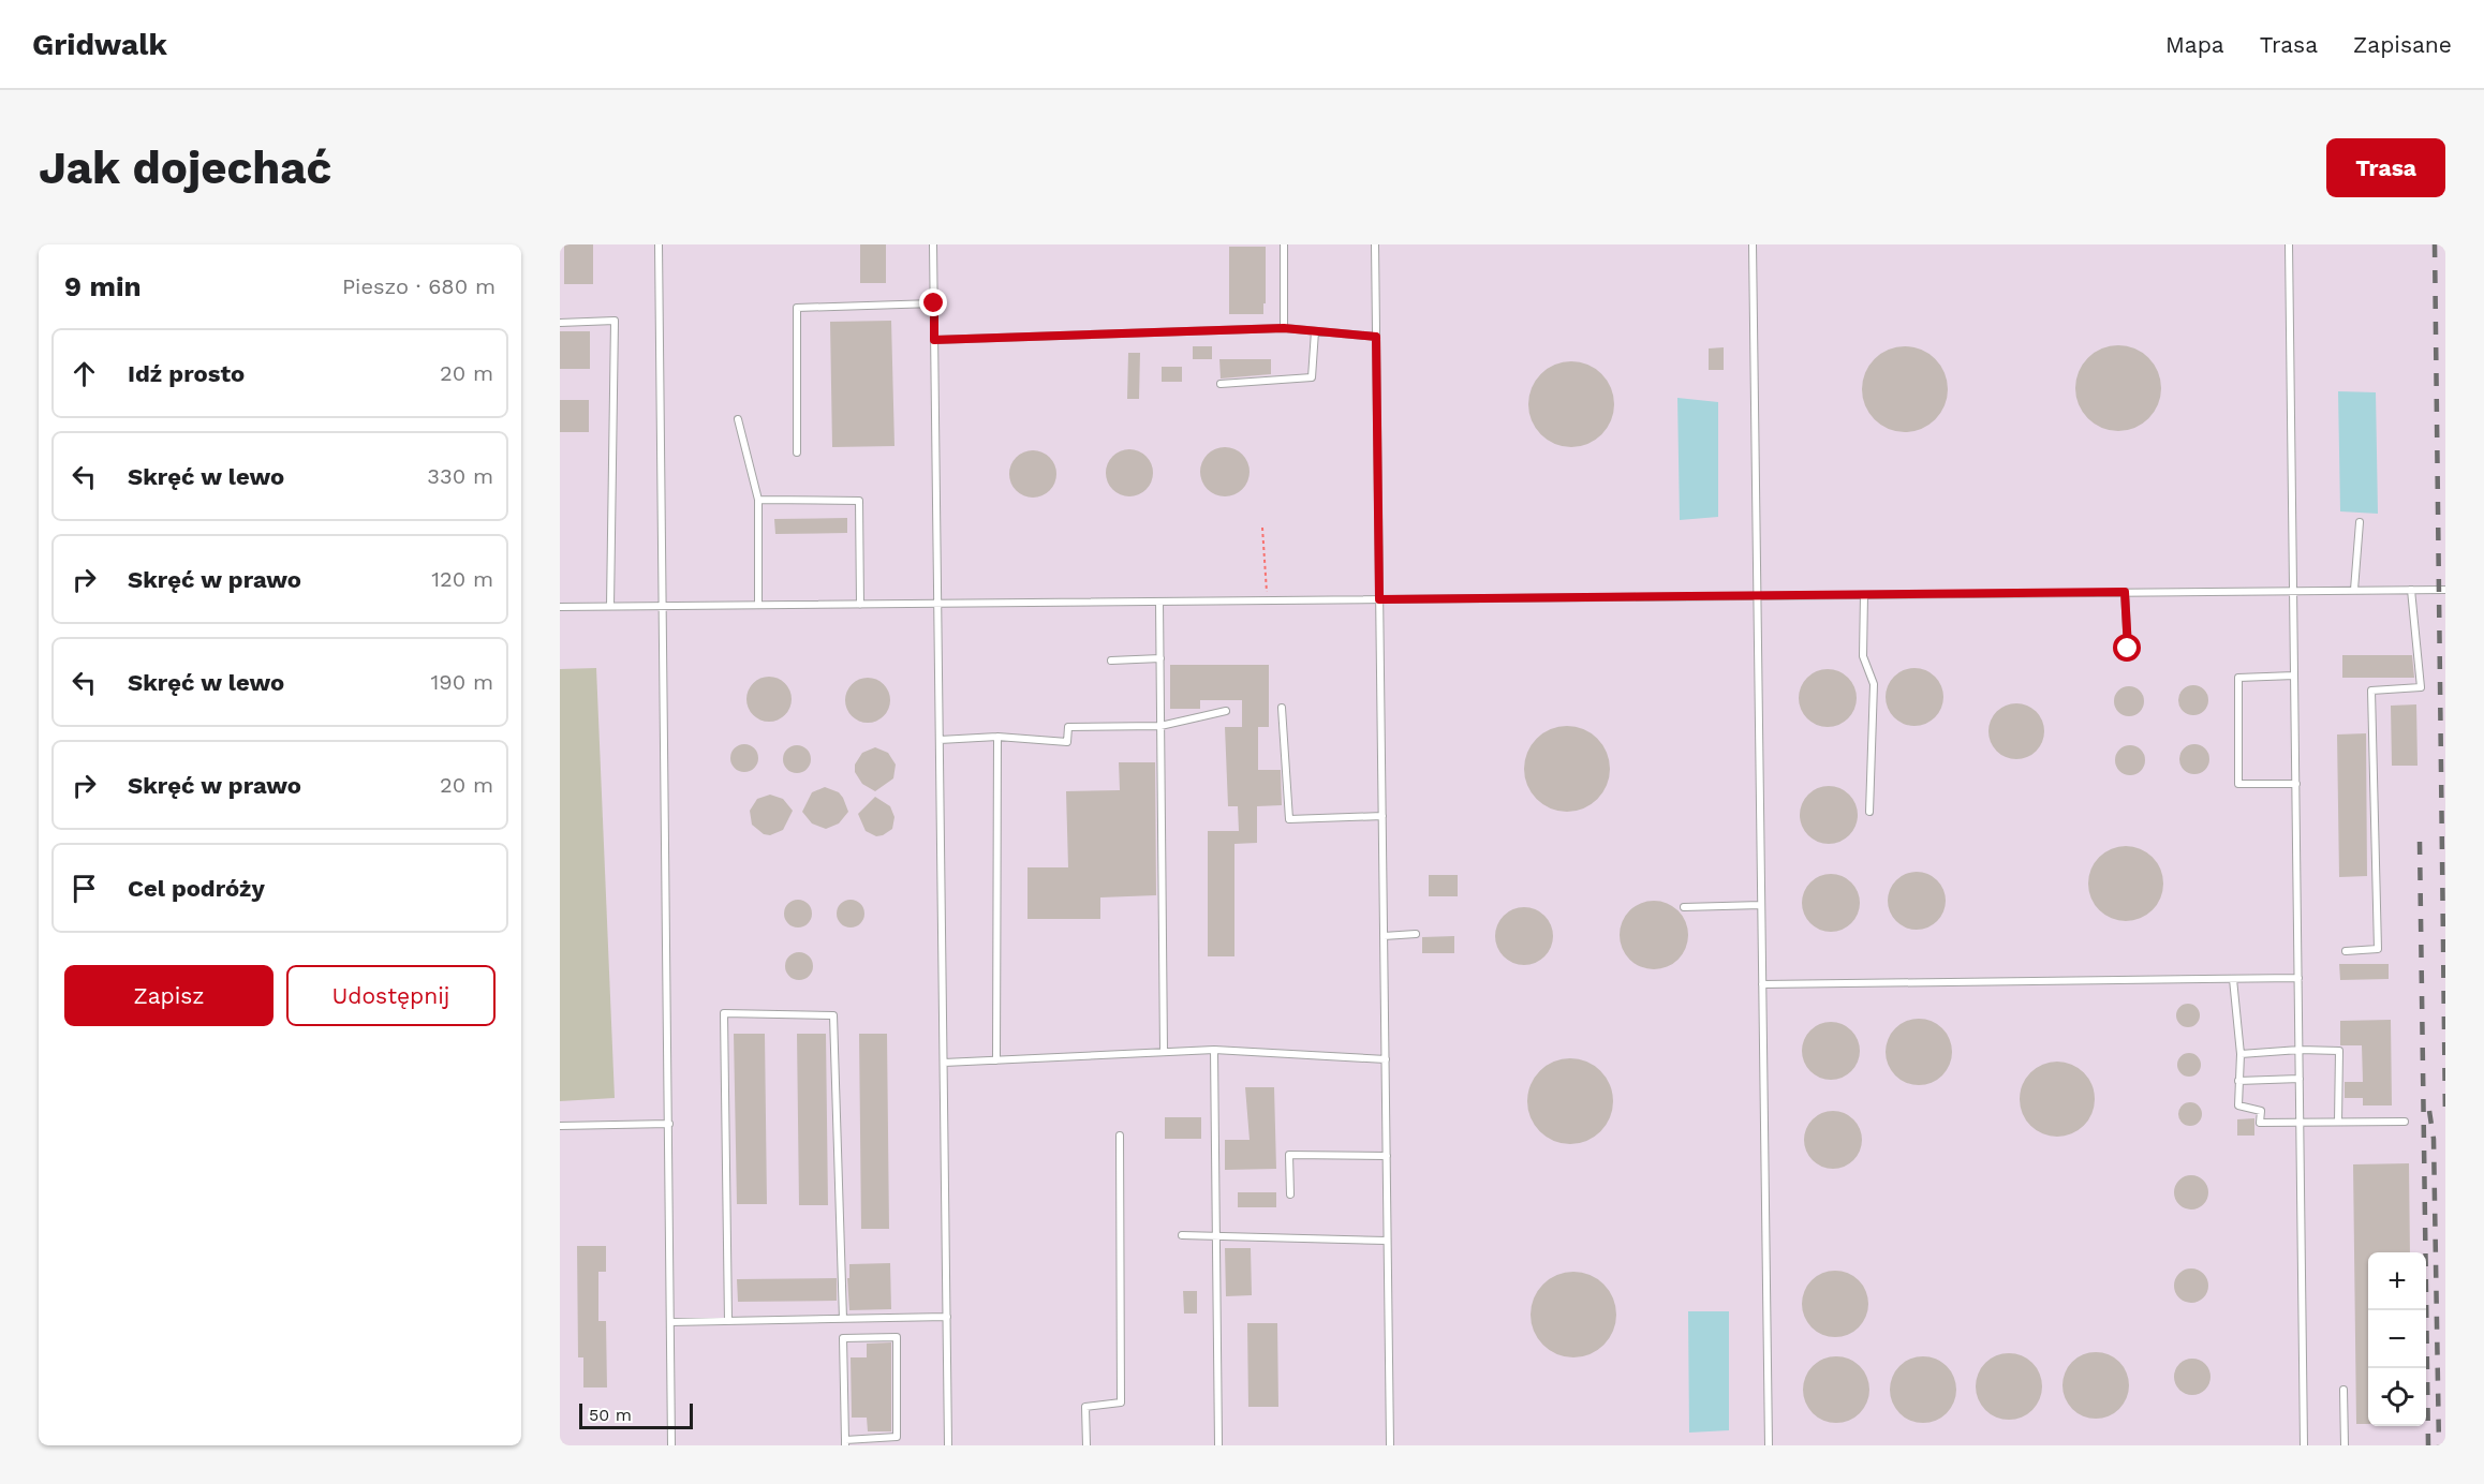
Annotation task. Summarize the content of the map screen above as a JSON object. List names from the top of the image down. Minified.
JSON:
{"scale_bar":"50 m","page":{"header":"Gridwalk","nav":["Mapa","Trasa","Zapisane"],"buttons":["Trasa",["Zapisz","Udostępnij"]],"title":"Jak dojechać","heading":["9 min","Pieszo · 680 m"],"list":[["Idź prosto","20 m"],["Skręć w lewo","330 m"],["Skręć w prawo","120 m"],["Skręć w lewo","190 m"],["Skręć w prawo","20 m"],"Cel podróży"],"map_buttons":["+","−"],"scale":"50 m"}}
